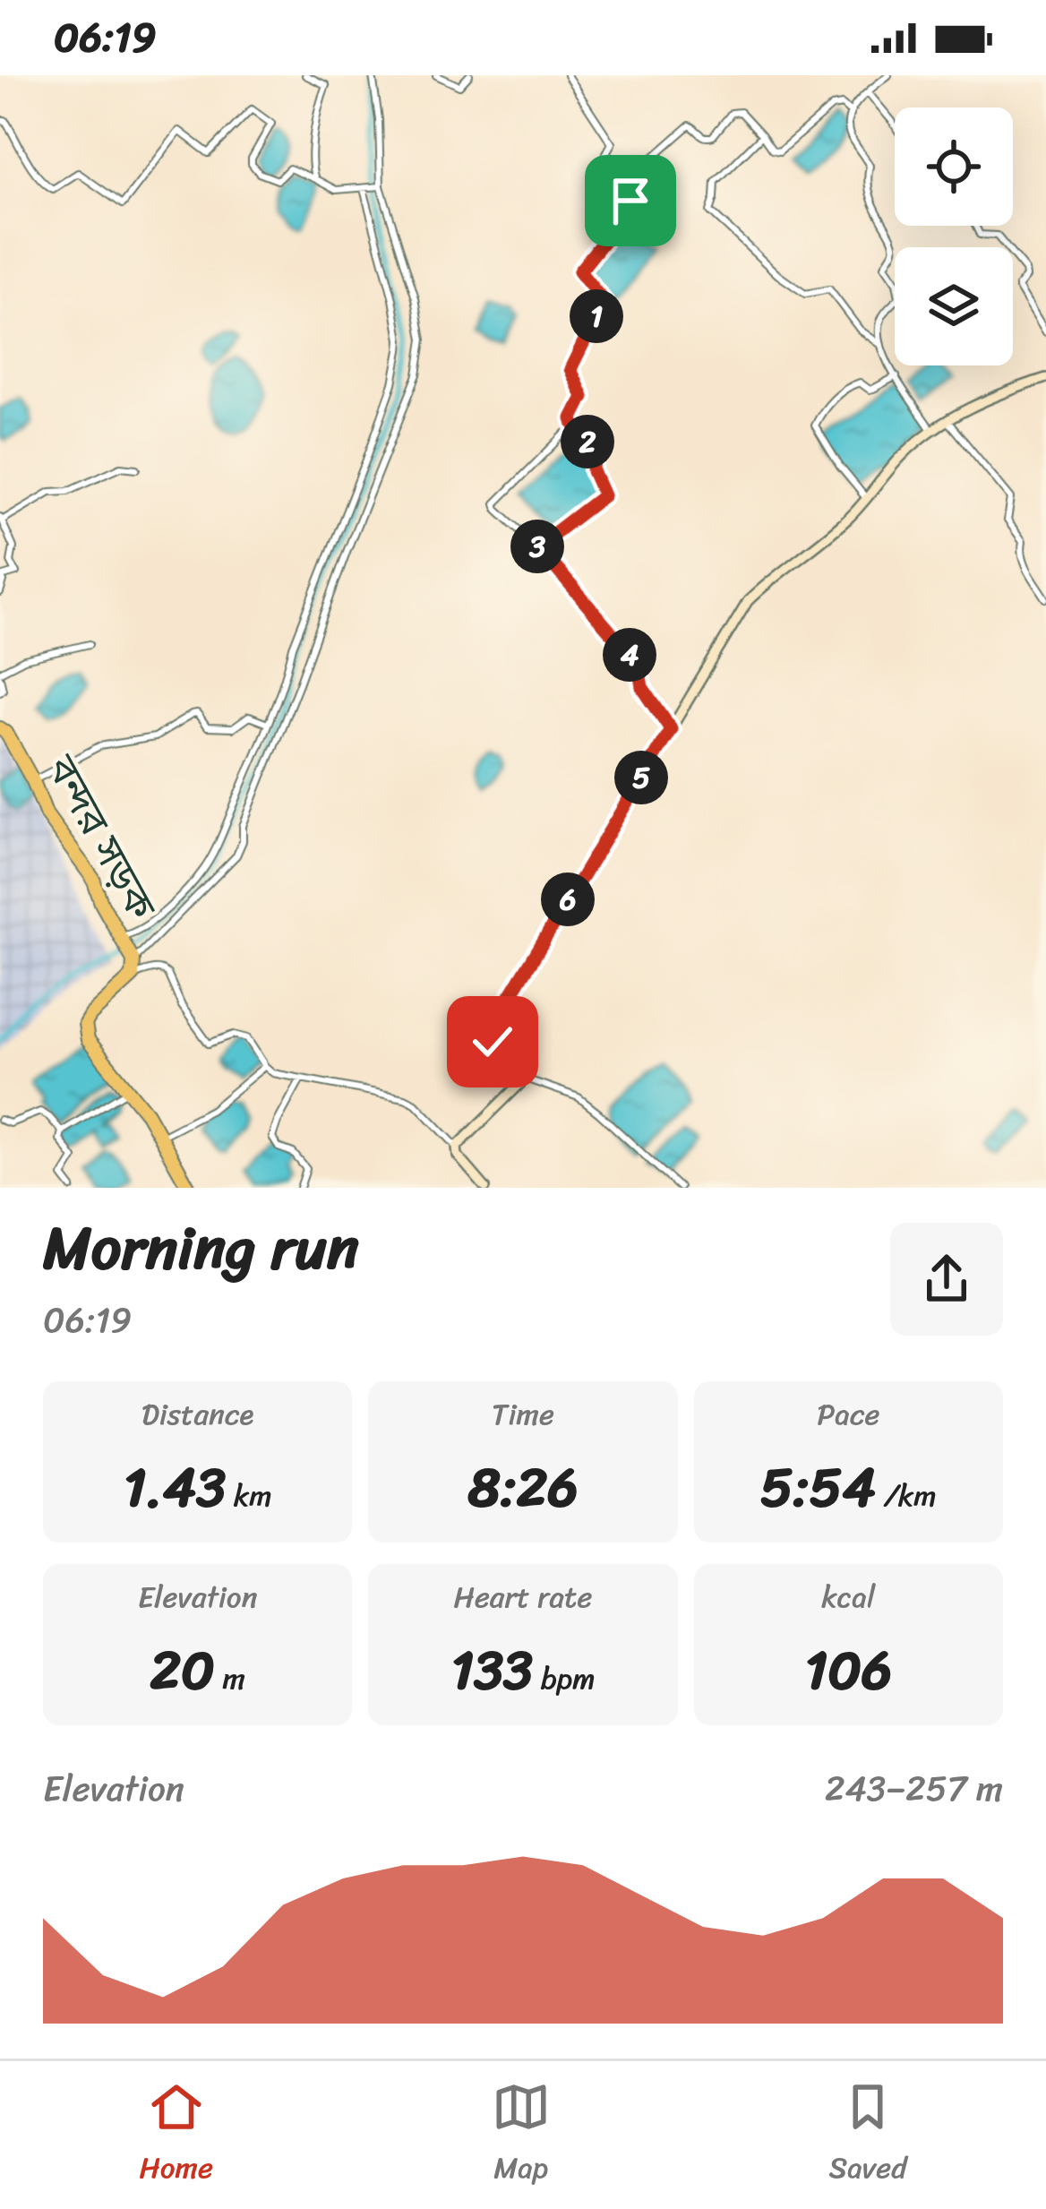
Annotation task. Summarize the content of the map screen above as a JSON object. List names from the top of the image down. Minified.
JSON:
{"streets":{"highway":["বন্দর সড়ক"]},"page":{"status":"06:19","pins":["1","2","3","4","5","6"],"heading":["Morning run","06:19"],"stats":[["Distance","1.43 km"],["Time","8:26"],["Pace","5:54 /km"],["Elevation","20 m"],["Heart rate","133 bpm"],["kcal","106"]],"chart":["Elevation","243–257 m"],"tabs":["Home","Map","Saved"]}}
